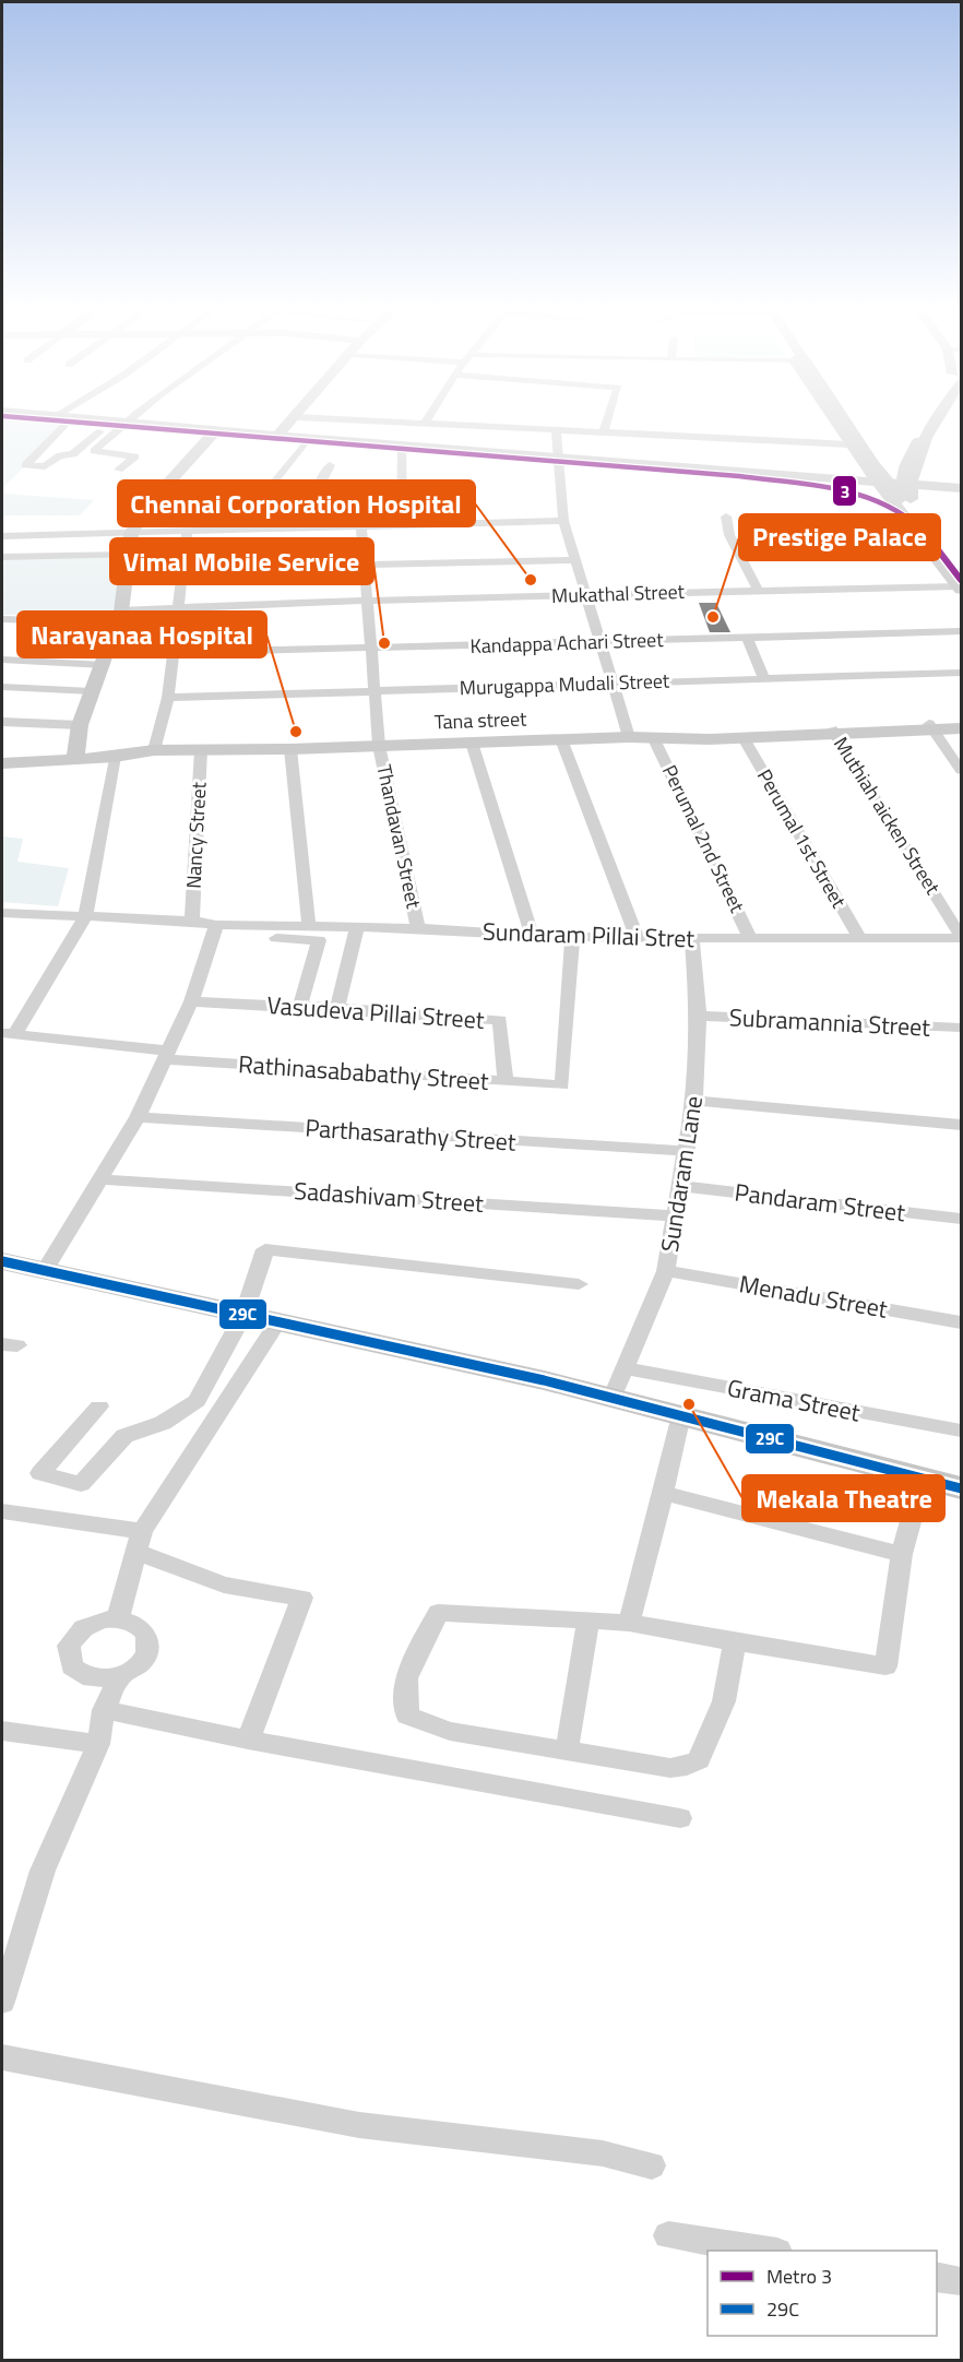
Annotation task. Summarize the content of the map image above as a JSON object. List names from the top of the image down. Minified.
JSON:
{"streets":{"street":["Mukathal Street","Kandappa Achari Street","Murugappa Mudali Street","Tana street","Muthiah aicken Street","Nancy Street","Thandavan Street","Perumal 2nd Street","Perumal 1st Street","Sundaram Pillai Stret","Vasudeva Pillai Street","Subramannia Street","Rathinasababathy Street","Parthasarathy Street","Sundaram Lane","Sadashivam Street","Pandaram Street","Menadu Street","Grama Street"]},"crossings":[["Mukathal Street","Thandavan Street"],["Kandappa Achari Street","Thandavan Street"],["Murugappa Mudali Street","Thandavan Street"],["Tana street","Muthiah aicken Street"],["Tana street","Nancy Street"],["Tana street","Thandavan Street"],["Tana street","Perumal 2nd Street"],["Tana street","Perumal 1st Street"],["Muthiah aicken Street","Sundaram Pillai Stret"],["Thandavan Street","Sundaram Pillai Stret"],["Perumal 2nd Street","Sundaram Pillai Stret"],["Perumal 1st Street","Sundaram Pillai Stret"],["Sundaram Pillai Stret","Rathinasababathy Street"],["Sundaram Pillai Stret","Sundaram Lane"],["Vasudeva Pillai Street","Rathinasababathy Street"],["Subramannia Street","Sundaram Lane"],["Parthasarathy Street","Sundaram Lane"],["Sundaram Lane","Sadashivam Street"],["Sundaram Lane","Pandaram Street"],["Sundaram Lane","Menadu Street"],["Sundaram Lane","Grama Street"]],"places":["Chennai Corporation Hospital","Prestige Palace","Vimal Mobile Service","Narayanaa Hospital","Mekala Theatre"],"lines":["metro line 3","transit line 29C"],"legend":["Metro 3","29C"]}
